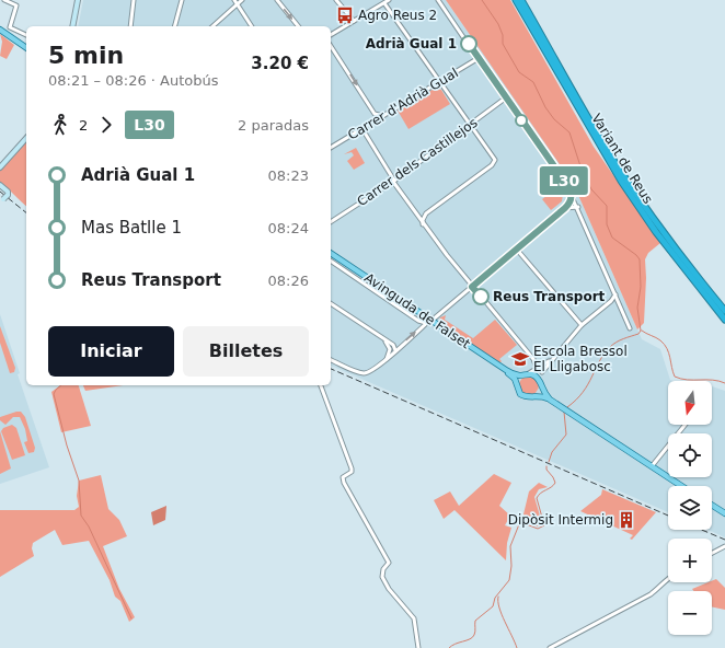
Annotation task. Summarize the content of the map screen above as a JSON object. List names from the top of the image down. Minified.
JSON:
{"streets":{"highway":["Variant de Reus"],"main road":["Avinguda de Falset"],"street":["Carrer d'Adrià Gual","Carrer dels Castillejos"]},"places":{"bus stop":["Agro Reus 2"],"other":["Adrià Gual 1","Reus Transport"],"school or university":["Escola Bressol El Lligabosc"],"building":["Dipòsit Intermig"]},"lines":["bus line L30"],"north":"bottom","page":{"on_map":"L30","heading":["5 min","08:21 – 08:26 · Autobús","3.20 €"],"legs":["2","L30","2 paradas"],"list":[{"name":"Adrià Gual 1","value":"08:23"},{"name":"Mas Batlle 1","value":"08:24"},{"name":"Reus Transport","value":"08:26"}],"buttons":["Iniciar","Billetes"],"map_buttons":["+","−"]}}
